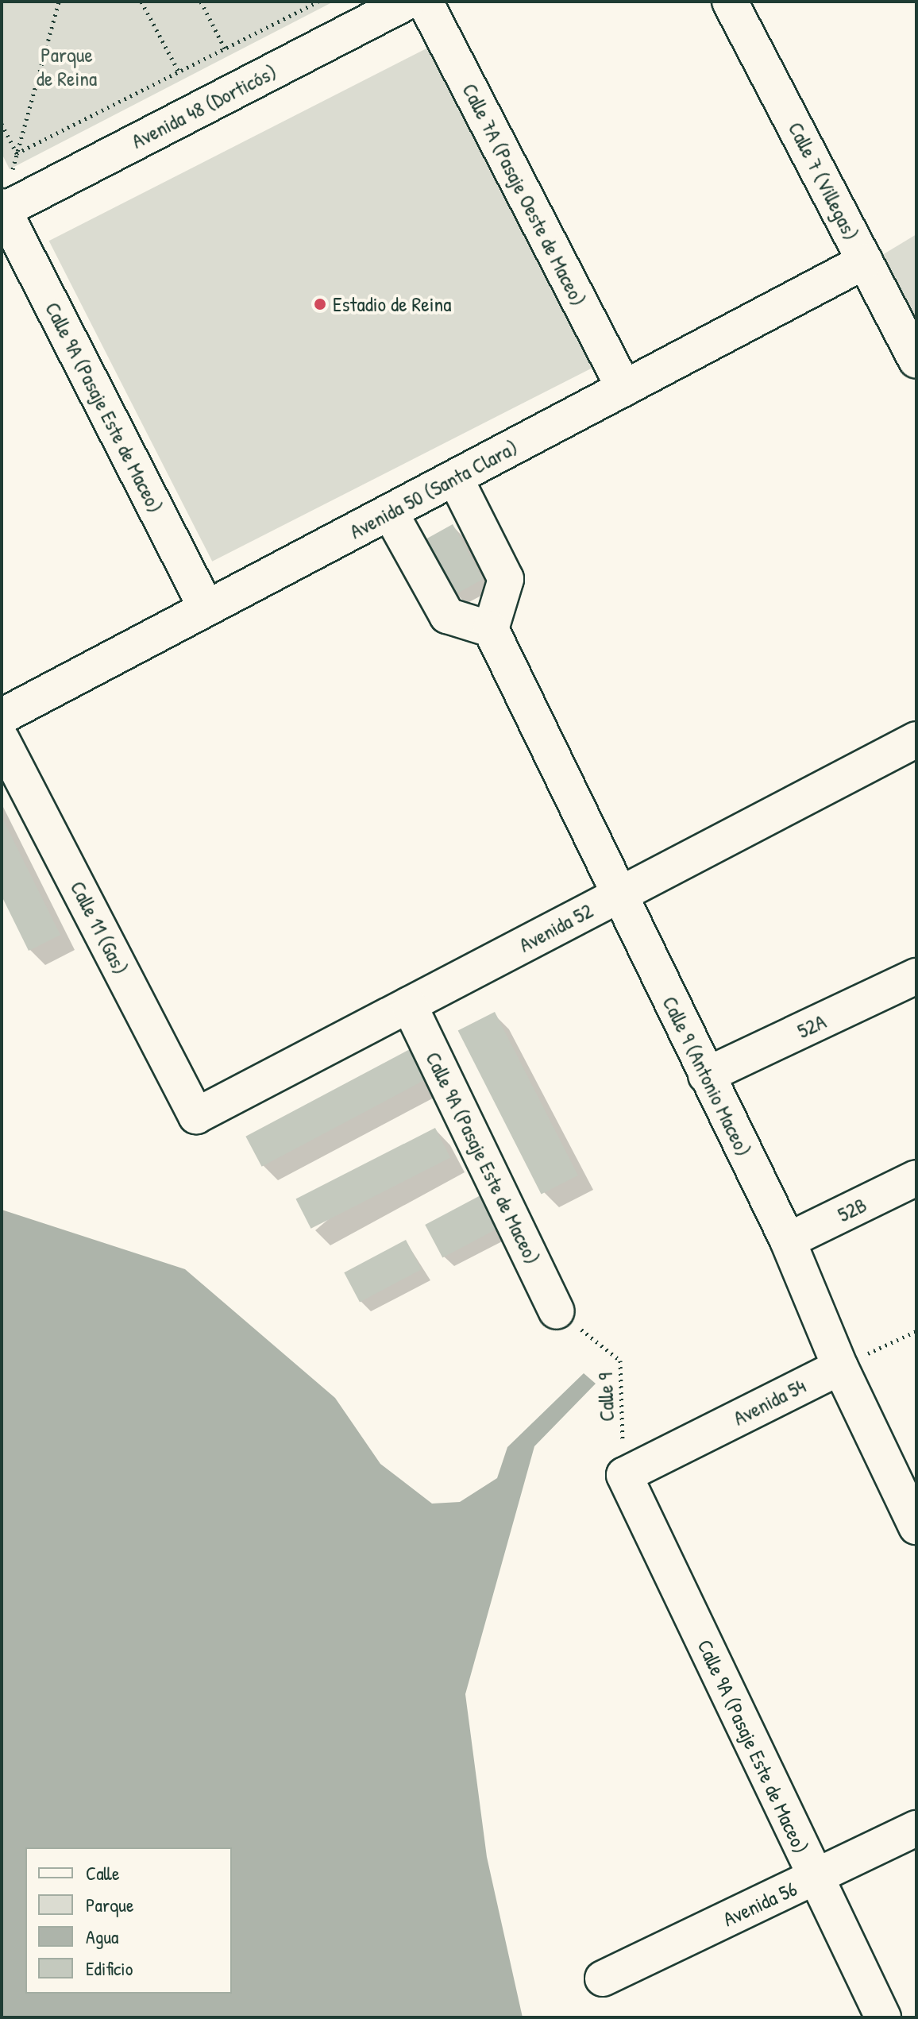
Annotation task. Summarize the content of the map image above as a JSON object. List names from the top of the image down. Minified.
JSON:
{"streets":{"street":["Avenida 48 (Dorticós)","Calle 7 (Villegas)","Calle 7A (Pasaje Oeste de Maceo)","Calle 9A (Pasaje Este de Maceo)","Avenida 50 (Santa Clara)","Calle 11 (Gas)","Avenida 52","52A","Calle 9 (Antonio Maceo)","52B","Avenida 54","Avenida 56"],"path":["Calle 9"]},"crossings":[["Avenida 48 (Dorticós)","Calle 9A (Pasaje Este de Maceo)"],["Calle 7 (Villegas)","Avenida 50 (Santa Clara)"],["Calle 7A (Pasaje Oeste de Maceo)","Avenida 50 (Santa Clara)"],["Calle 9A (Pasaje Este de Maceo)","Avenida 50 (Santa Clara)"],["Calle 9A (Pasaje Este de Maceo)","Avenida 52"],["Calle 9A (Pasaje Este de Maceo)","Calle 9"],["Calle 9A (Pasaje Este de Maceo)","Avenida 54"],["Calle 9A (Pasaje Este de Maceo)","Avenida 56"],["Calle 11 (Gas)","Avenida 52"],["Avenida 52","Calle 9 (Antonio Maceo)"],["52A","Calle 9 (Antonio Maceo)"],["Calle 9 (Antonio Maceo)","52B"],["Calle 9 (Antonio Maceo)","Avenida 54"],["Calle 9","Avenida 54"]],"parks":["Parque de Reina"],"places":["Estadio de Reina"],"legend":["Calle","Parque","Agua","Edificio"]}
